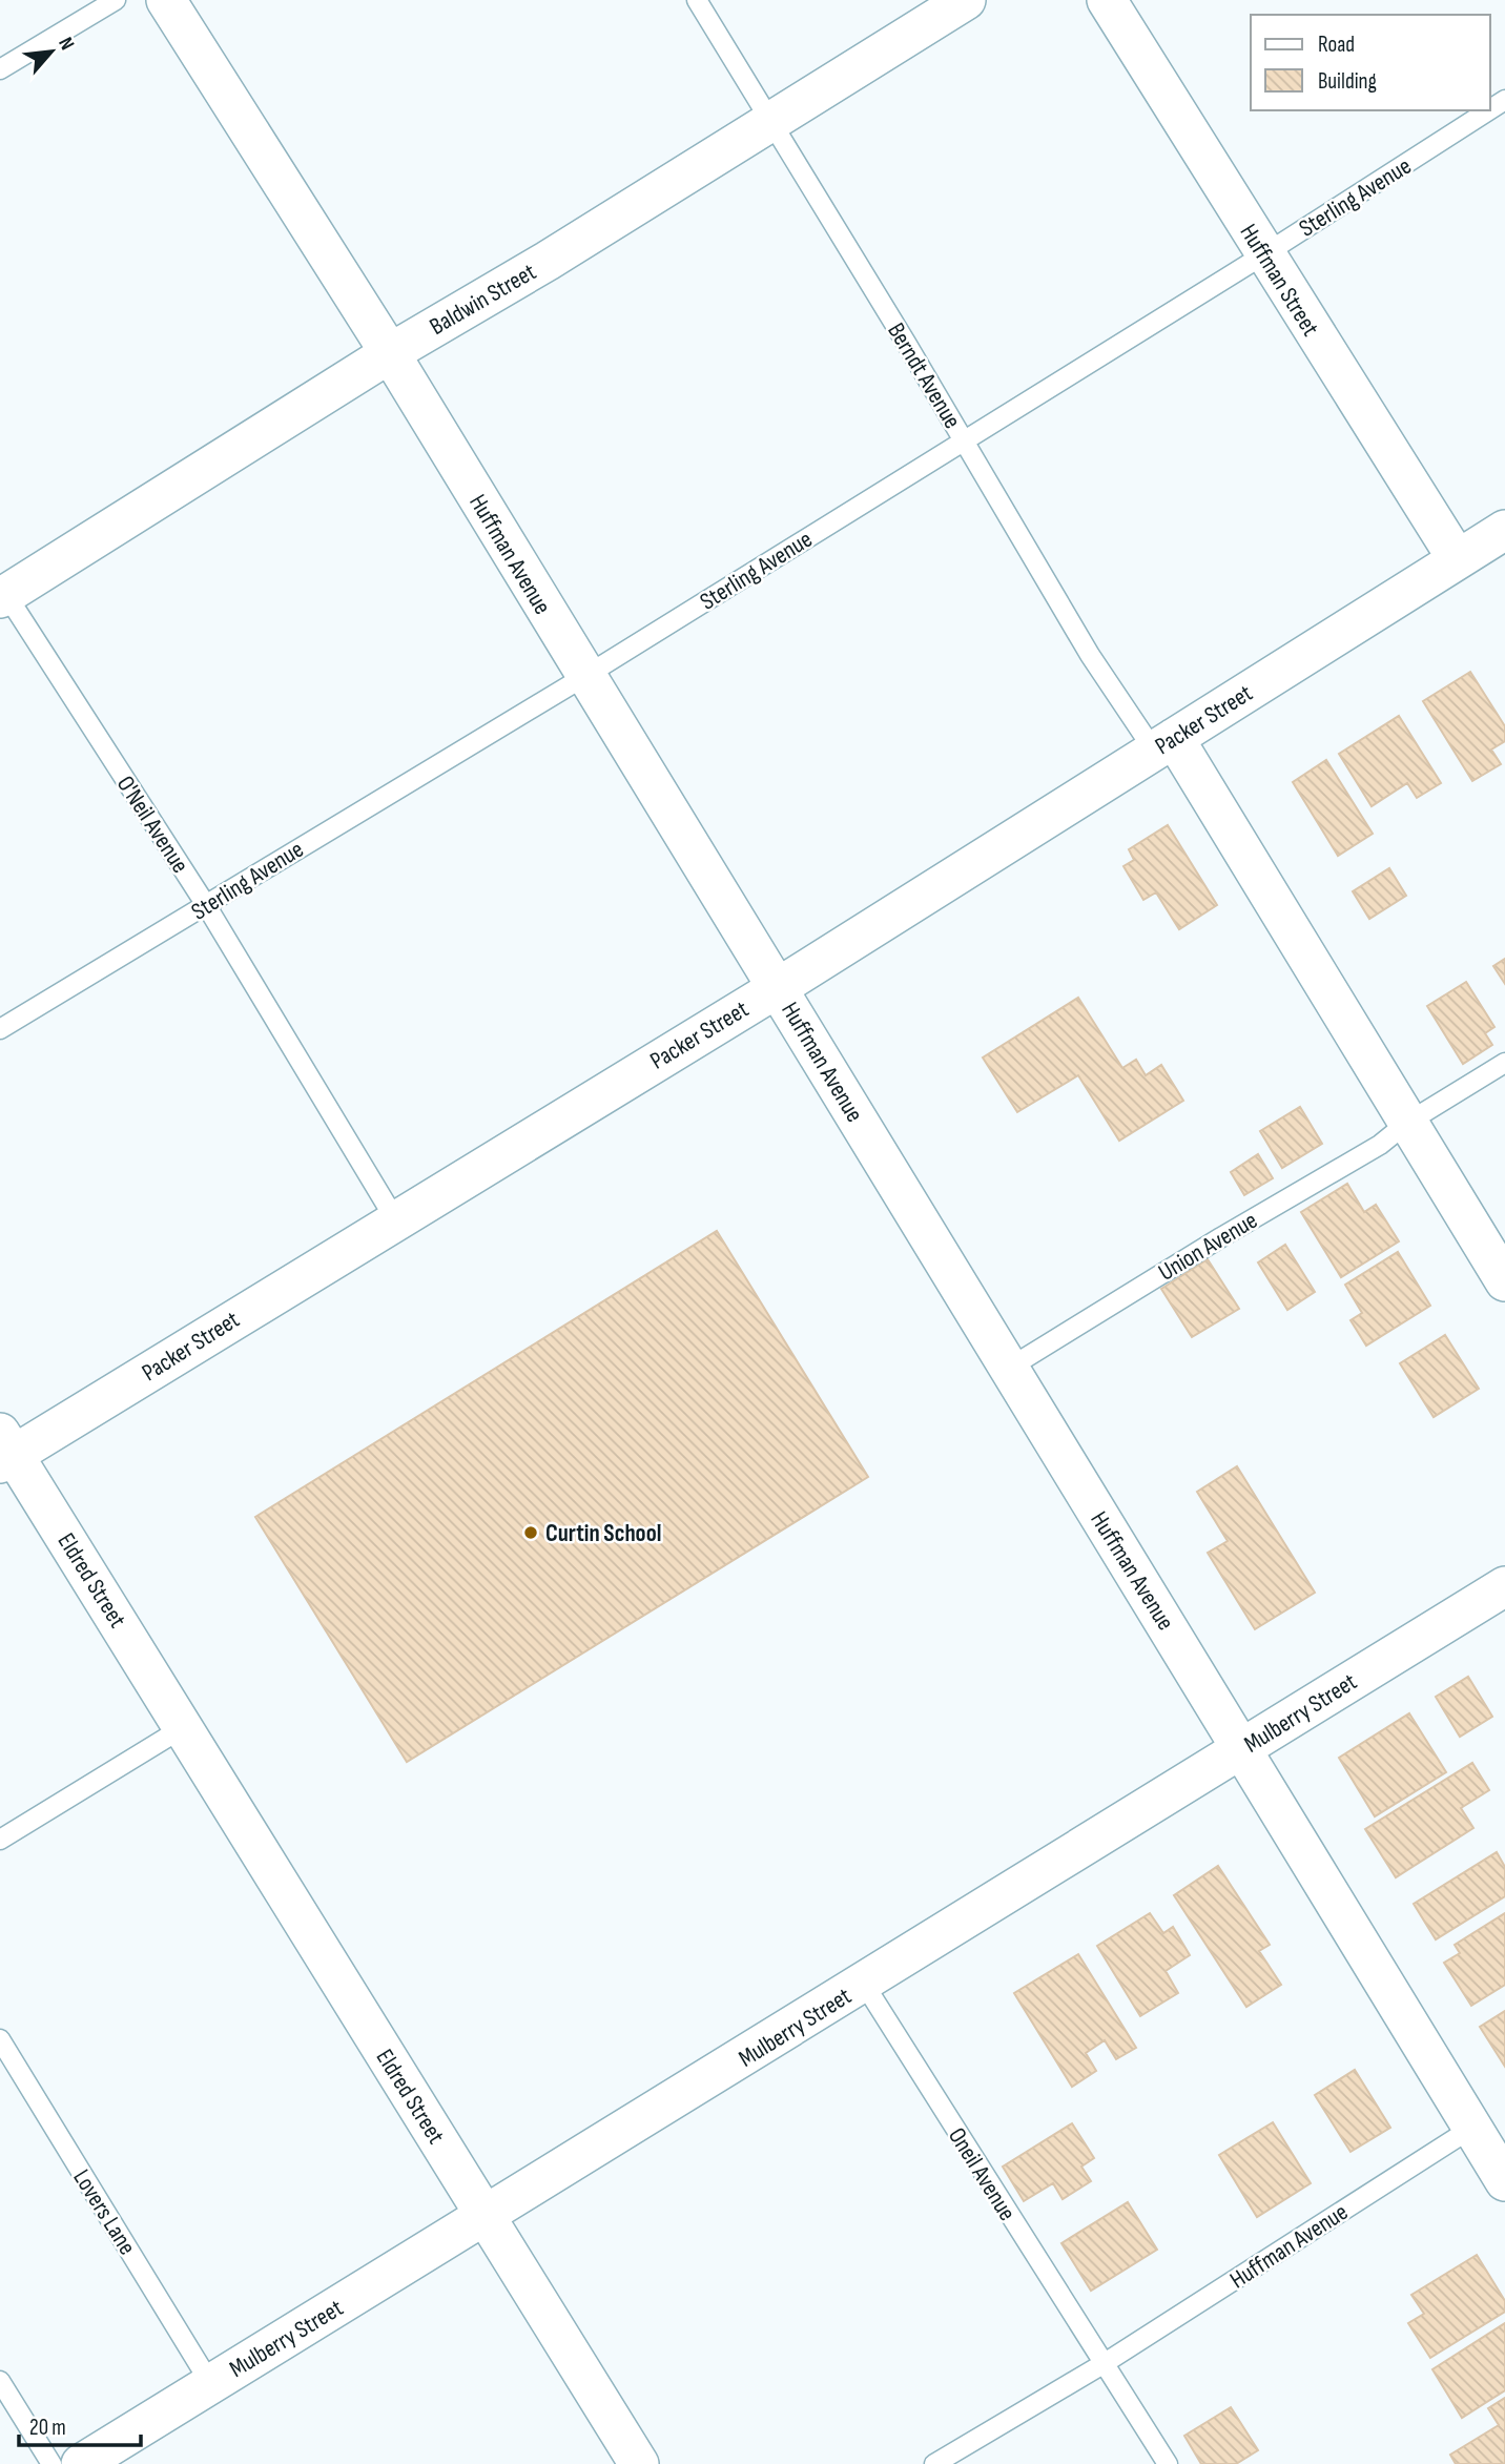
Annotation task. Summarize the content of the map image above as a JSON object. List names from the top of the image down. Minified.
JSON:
{"streets":{"street":["Huffman Street","Baldwin Street","Huffman Avenue","Packer Street","Eldred Street","Mulberry Street"],"lane":["Sterling Avenue","Berndt Avenue","O'Neil Avenue","Union Avenue","Oneil Avenue","Lovers Lane"]},"crossings":[["Sterling Avenue","Huffman Street"],["Sterling Avenue","Berndt Avenue"],["Sterling Avenue","Huffman Avenue"],["Sterling Avenue","O'Neil Avenue"],["Huffman Street","Packer Street"],["Baldwin Street","Berndt Avenue"],["Baldwin Street","Huffman Avenue"],["Baldwin Street","O'Neil Avenue"],["Berndt Avenue","Packer Street"],["Huffman Avenue","Packer Street"],["Huffman Avenue","Union Avenue"],["Huffman Avenue","Mulberry Street"],["Huffman Avenue","Oneil Avenue"],["Packer Street","O'Neil Avenue"],["Packer Street","Eldred Street"],["Eldred Street","Mulberry Street"],["Mulberry Street","Oneil Avenue"],["Mulberry Street","Lovers Lane"]],"places":["Curtin School"],"legend":["Road","Building"],"scale_bar":"20 m","north":"top right"}
